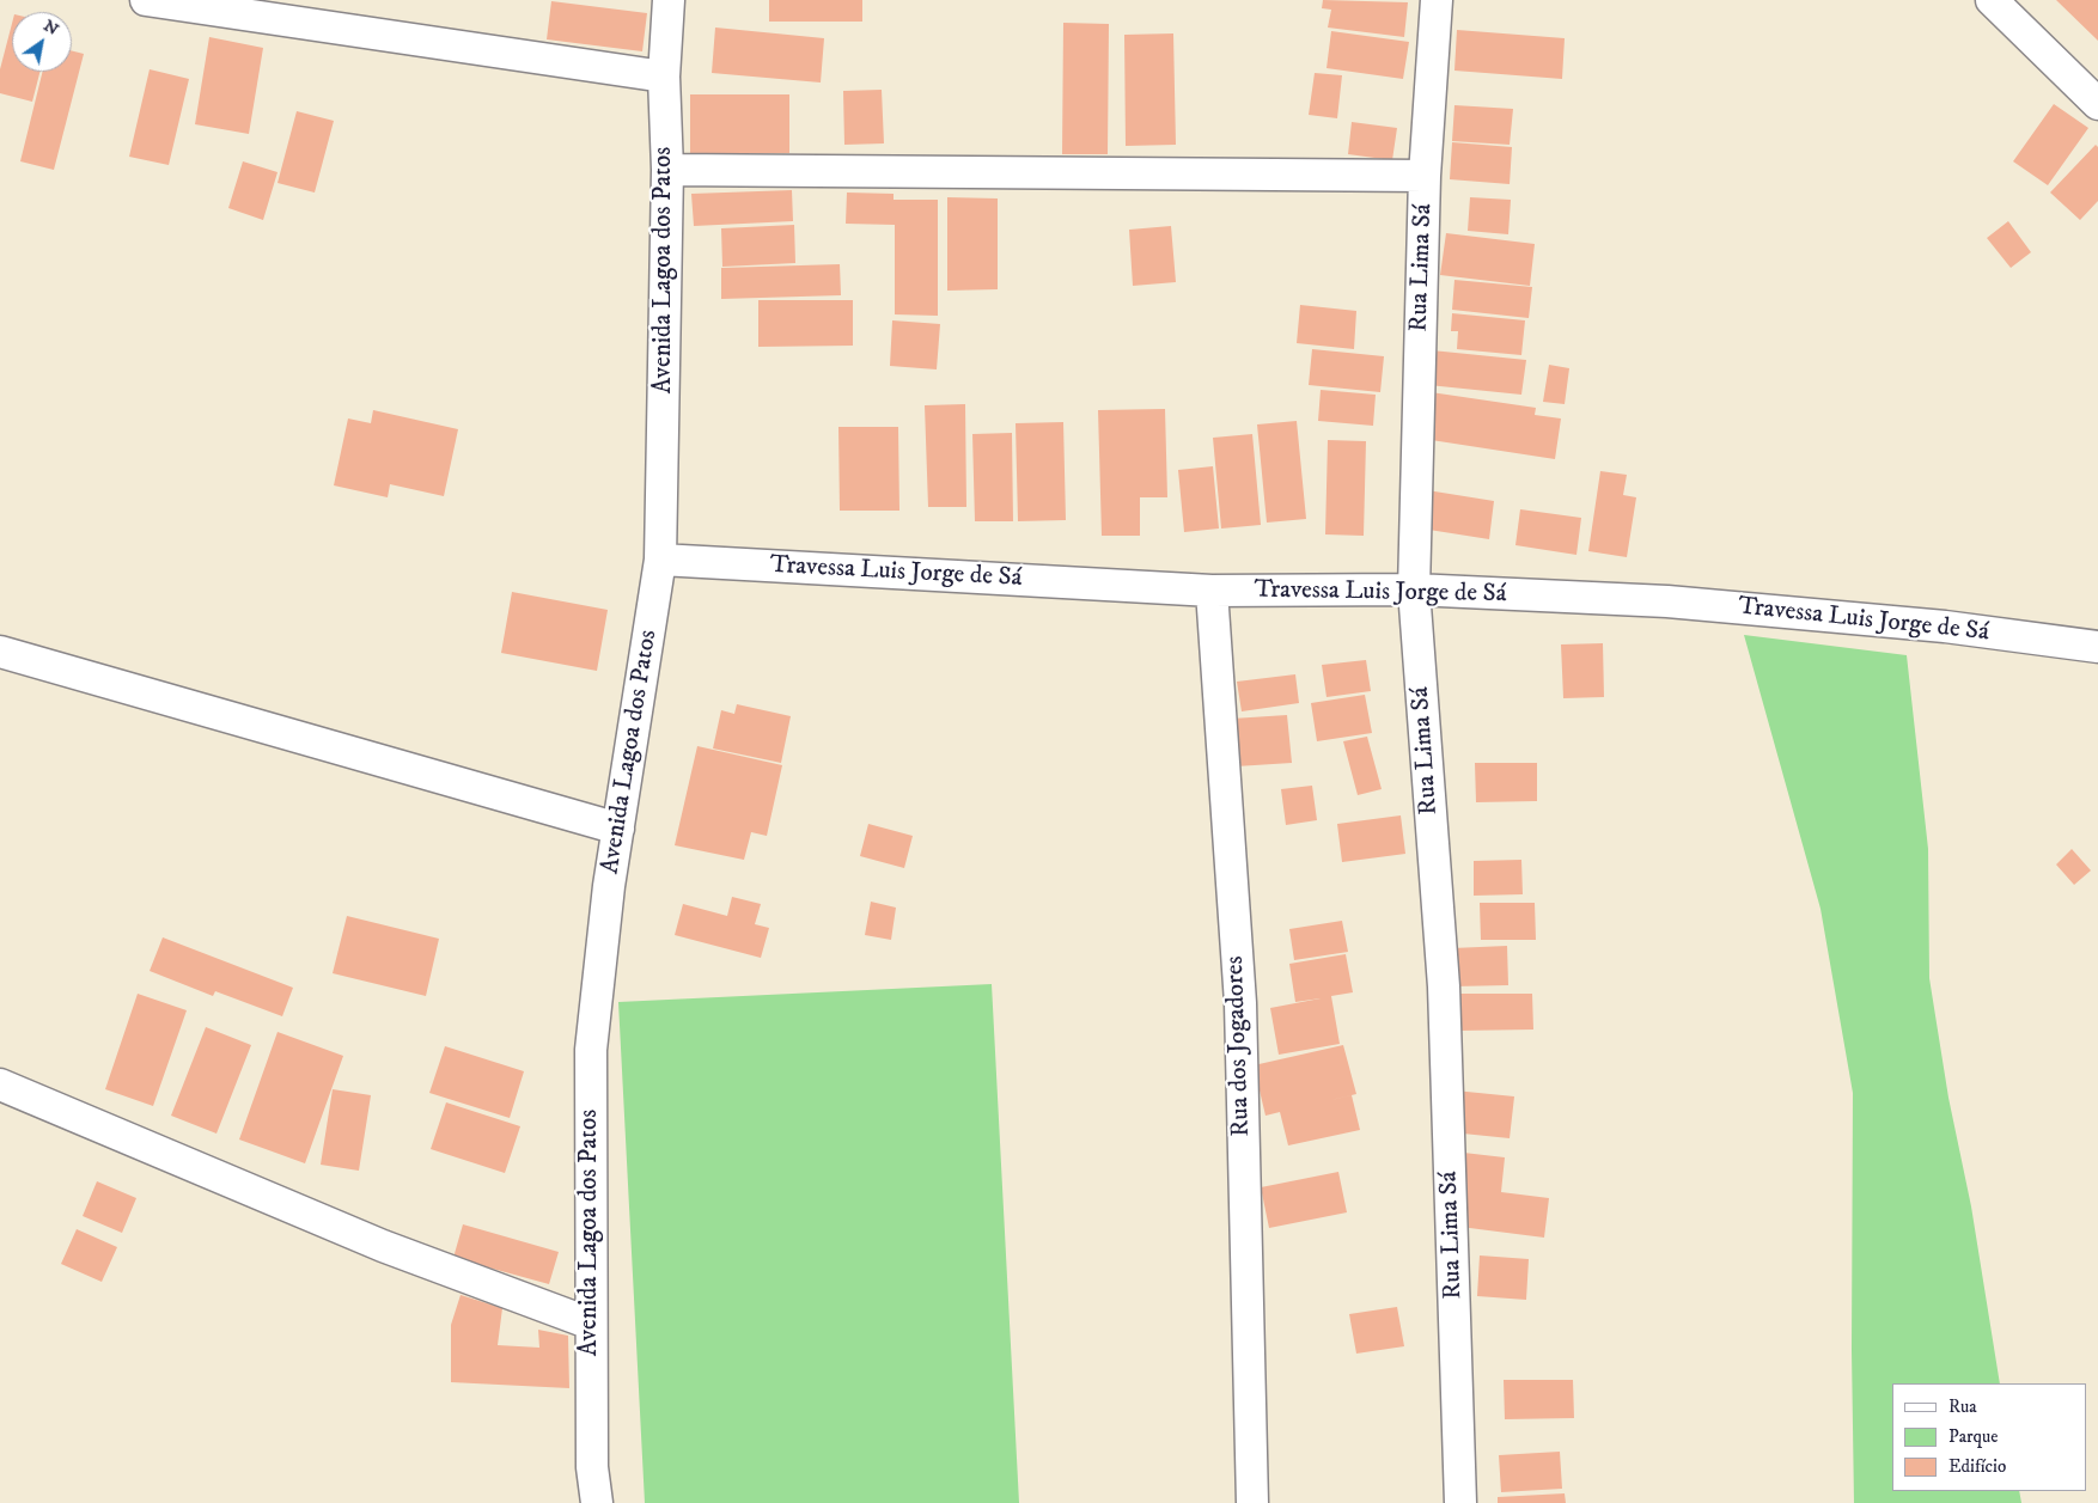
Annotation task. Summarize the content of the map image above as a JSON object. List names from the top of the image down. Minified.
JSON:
{"streets":{"street":["Rua Lima Sá","Avenida Lagoa dos Patos","Travessa Luis Jorge de Sá","Rua dos Jogadores"]},"crossings":[["Rua Lima Sá","Travessa Luis Jorge de Sá"],["Avenida Lagoa dos Patos","Travessa Luis Jorge de Sá"],["Travessa Luis Jorge de Sá","Rua dos Jogadores"]],"legend":["Rua","Parque","Edifício"],"north":"top right"}
